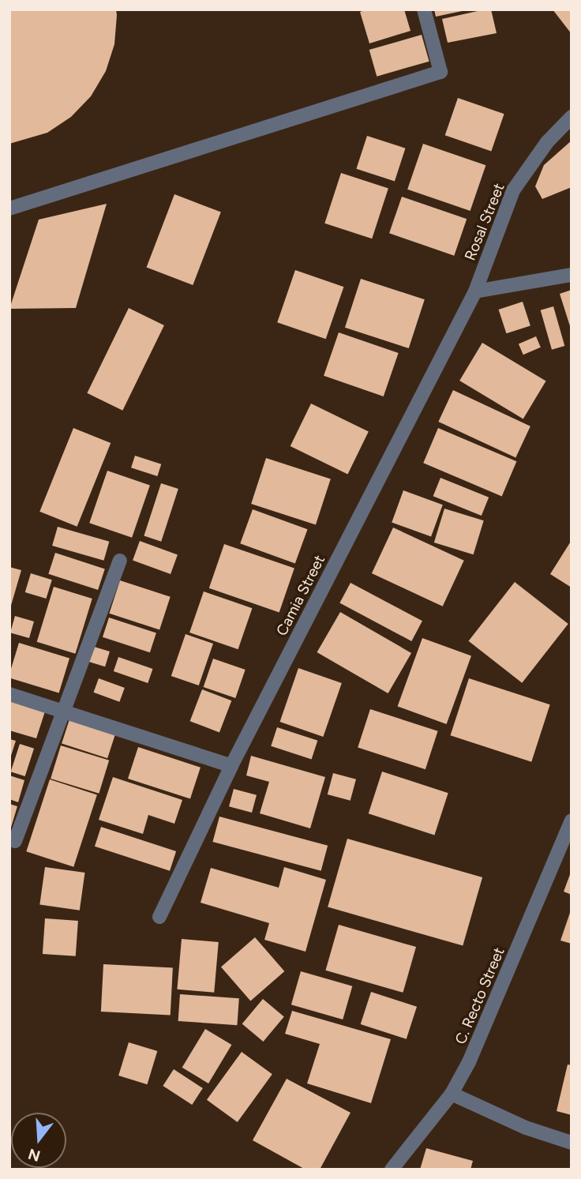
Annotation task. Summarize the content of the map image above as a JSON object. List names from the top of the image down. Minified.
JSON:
{"streets":{"street":["Rosal Street","Camia Street","C. Recto Street"]},"crossings":[["Rosal Street","Camia Street"]],"north":"bottom"}
